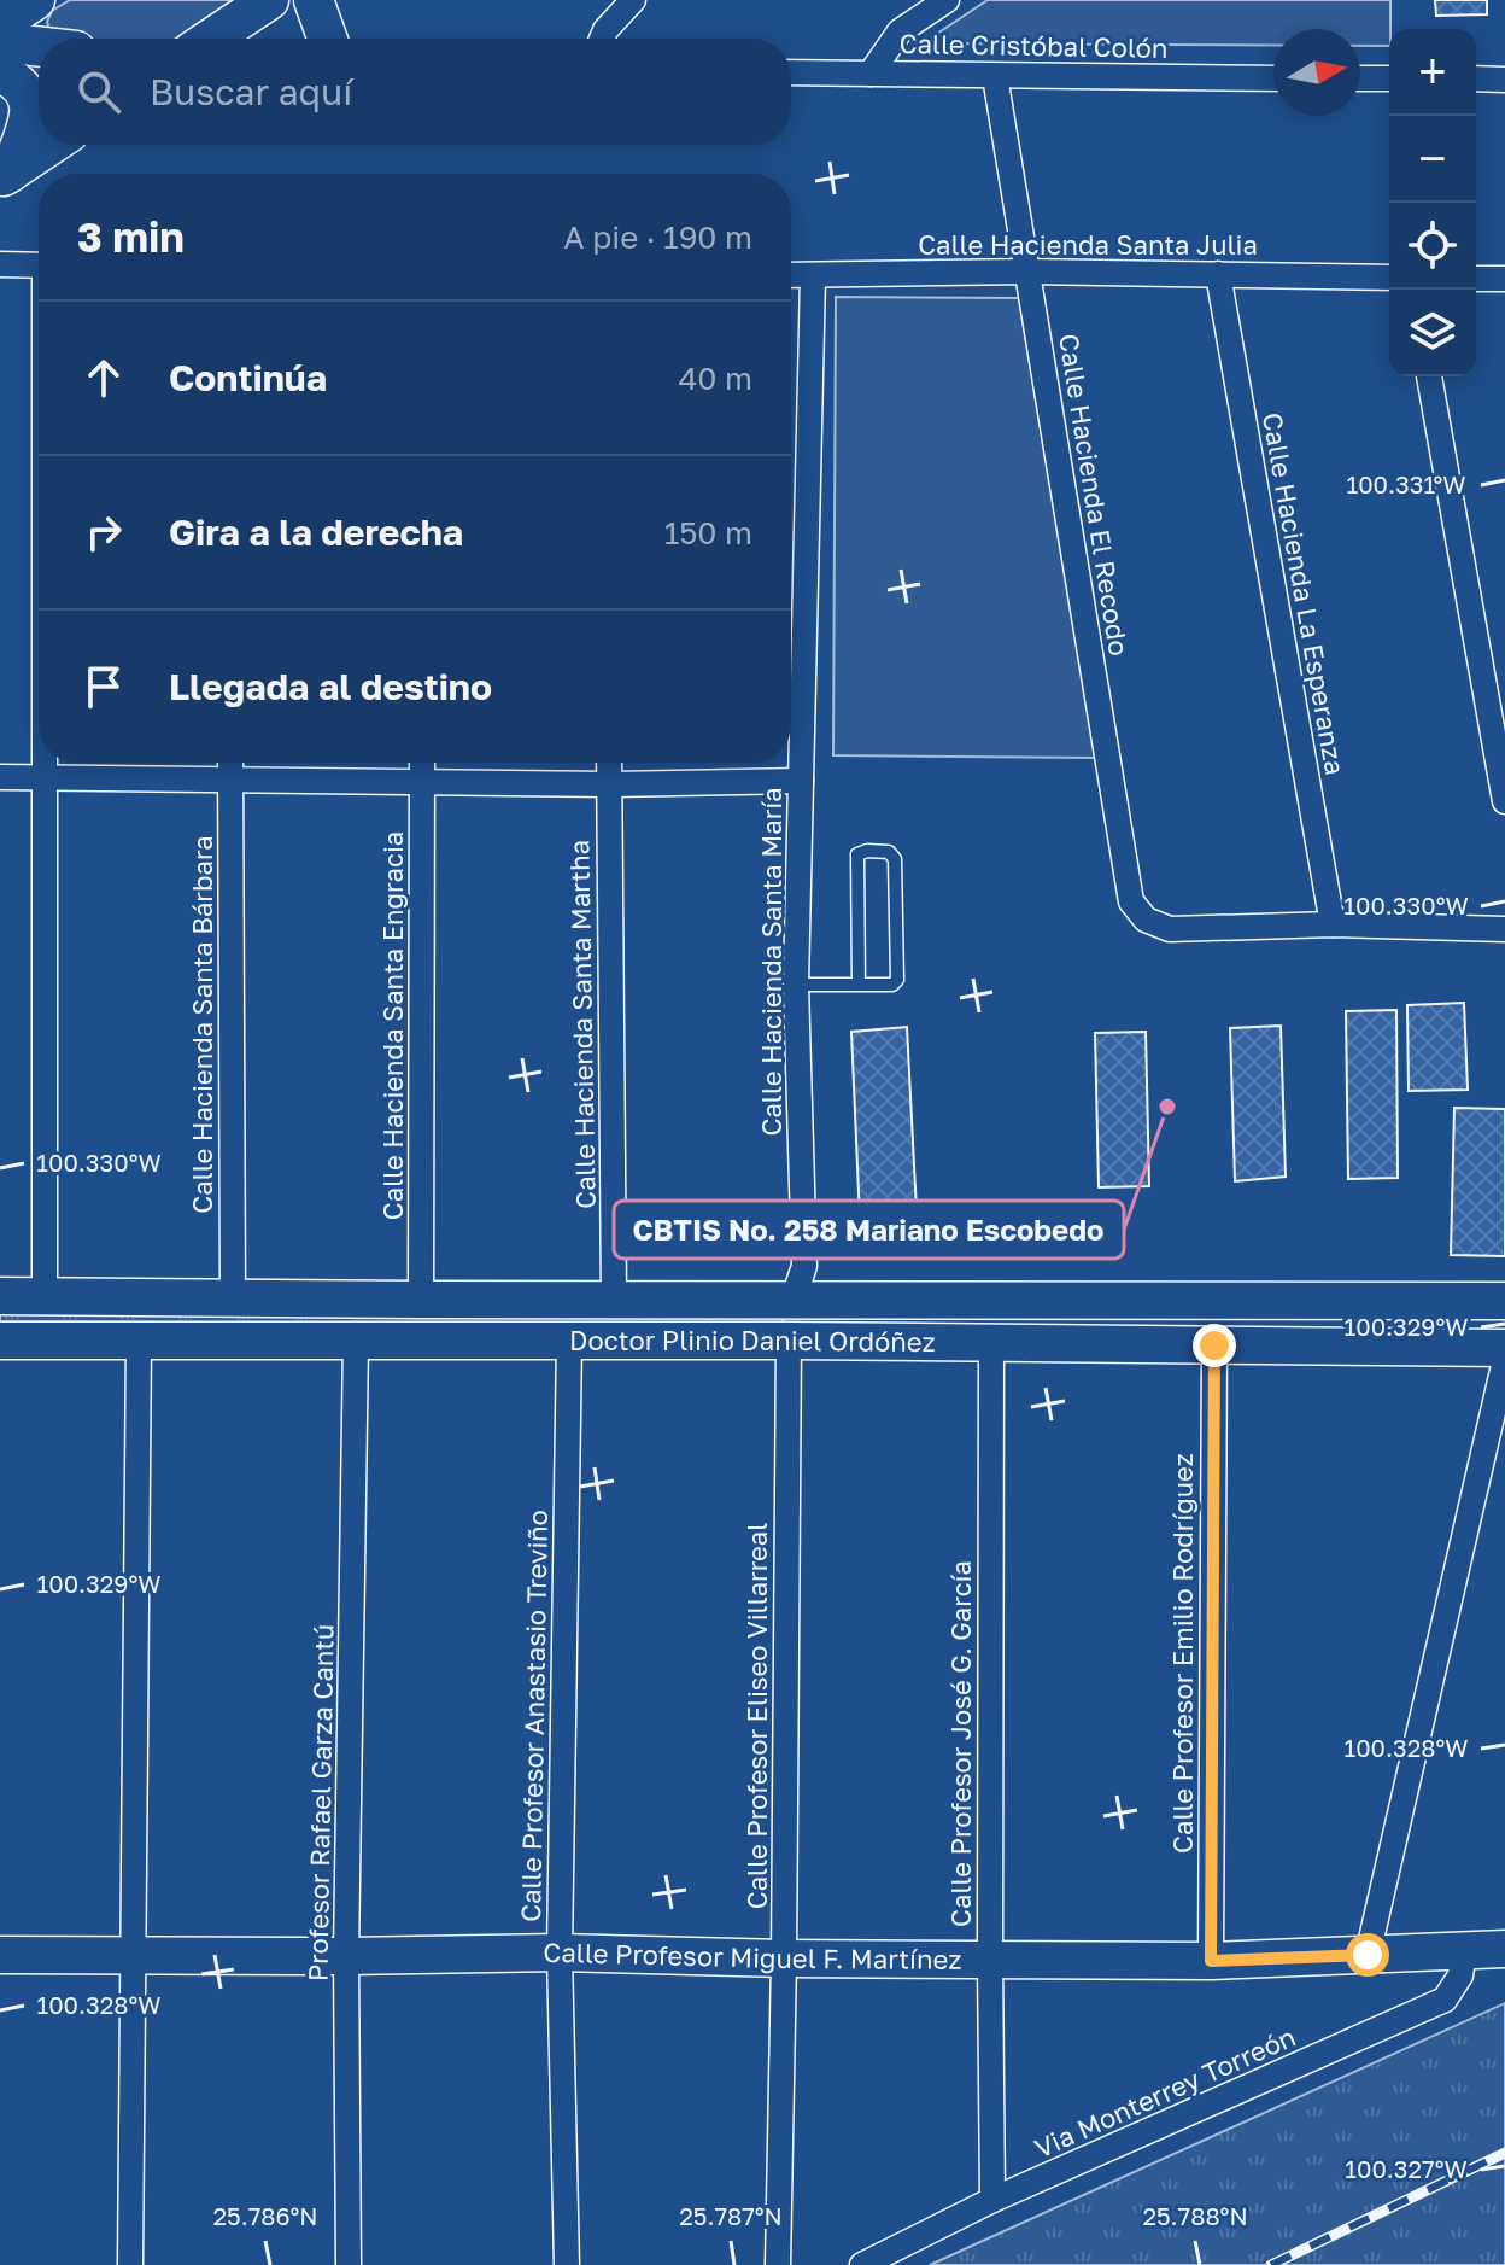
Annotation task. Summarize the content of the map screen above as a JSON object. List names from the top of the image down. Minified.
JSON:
{"streets":{"street":["Calle Cristóbal Colón","Calle Hacienda Santa Julia","Calle Hacienda El Recodo","Calle Hacienda La Esperanza","Calle Hacienda Santa María","Calle Hacienda Santa Bárbara","Calle Hacienda Santa Martha","Calle Hacienda Santa Engracia","Doctor Plinio Daniel Ordóñez","Calle Profesor Emilio Rodríguez","Calle Profesor Anastasio Treviño","Calle Profesor Eliseo Villarreal","Calle Profesor José G. García","Profesor Rafael Garza Cantú","Calle Profesor Miguel F. Martínez","Via Monterrey Torreón"]},"crossings":[["Calle Cristóbal Colón","Calle Hacienda El Recodo"],["Calle Hacienda Santa Julia","Calle Hacienda El Recodo"],["Calle Hacienda Santa Julia","Calle Hacienda La Esperanza"],["Calle Hacienda Santa Julia","Calle Hacienda Santa María"],["Calle Hacienda El Recodo","Calle Hacienda La Esperanza"],["Calle Hacienda Santa María","Doctor Plinio Daniel Ordóñez"],["Calle Hacienda Santa Bárbara","Doctor Plinio Daniel Ordóñez"],["Calle Hacienda Santa Martha","Doctor Plinio Daniel Ordóñez"],["Calle Hacienda Santa Engracia","Doctor Plinio Daniel Ordóñez"],["Doctor Plinio Daniel Ordóñez","Calle Profesor Emilio Rodríguez"],["Doctor Plinio Daniel Ordóñez","Calle Profesor Anastasio Treviño"],["Doctor Plinio Daniel Ordóñez","Calle Profesor Eliseo Villarreal"],["Doctor Plinio Daniel Ordóñez","Calle Profesor José G. García"],["Doctor Plinio Daniel Ordóñez","Profesor Rafael Garza Cantú"],["Calle Profesor Emilio Rodríguez","Calle Profesor Miguel F. Martínez"],["Calle Profesor Anastasio Treviño","Calle Profesor Miguel F. Martínez"],["Calle Profesor Eliseo Villarreal","Calle Profesor Miguel F. Martínez"],["Calle Profesor José G. García","Calle Profesor Miguel F. Martínez"],["Calle Profesor José G. García","Via Monterrey Torreón"],["Profesor Rafael Garza Cantú","Calle Profesor Miguel F. Martínez"],["Calle Profesor Miguel F. Martínez","Via Monterrey Torreón"]],"places":["CBTIS No. 258 Mariano Escobedo"],"north":"right","page":{"map_buttons":["+","−"],"search":"Buscar aquí","heading":["3 min","A pie · 190 m"],"list":[["Continúa","40 m"],["Gira a la derecha","150 m"],"Llegada al destino"]},"coordinates":["100.331°W","100.330°W","100.329°W","100.328°W","100.327°W","25.786°N","25.787°N","25.788°N"]}
